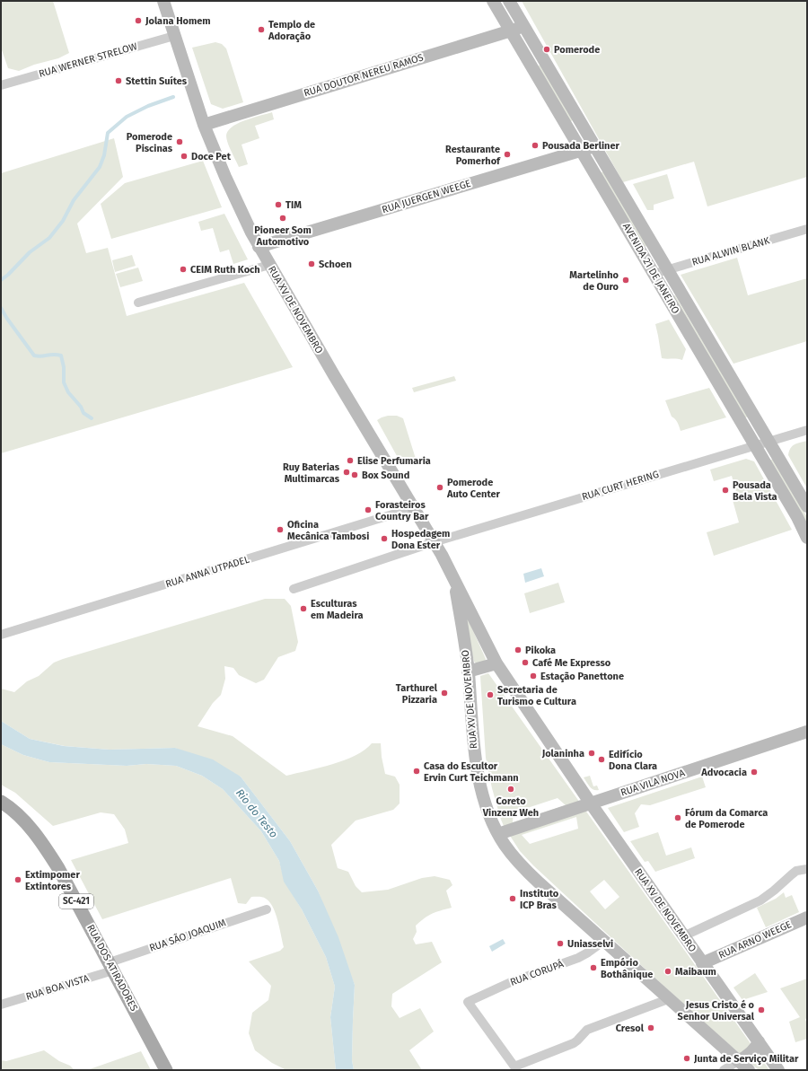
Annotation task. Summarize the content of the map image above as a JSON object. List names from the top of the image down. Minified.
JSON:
{"streets":{"main road":["RUA DOUTOR NEREU RAMOS","RUA JUERGEN WEEGE","AVENIDA 21 DE JANEIRO","RUA XV DE NOVEMBRO","RUA VILA NOVA","SC-421","RUA ARNO WEEGE","RUA DOS ATIRADORES"],"street":["RUA WERNER STRELOW","RUA ALWIN BLANK","RUA CURT HERING","RUA ANNA UTPADEL","RUA SÃO JOAQUIM","RUA CORUPÁ","RUA BOA VISTA"]},"crossings":[["RUA WERNER STRELOW","RUA XV DE NOVEMBRO"],["RUA DOUTOR NEREU RAMOS","AVENIDA 21 DE JANEIRO"],["RUA DOUTOR NEREU RAMOS","RUA XV DE NOVEMBRO"],["RUA JUERGEN WEEGE","AVENIDA 21 DE JANEIRO"],["RUA JUERGEN WEEGE","RUA XV DE NOVEMBRO"],["RUA ALWIN BLANK","AVENIDA 21 DE JANEIRO"],["AVENIDA 21 DE JANEIRO","RUA CURT HERING"],["RUA XV DE NOVEMBRO","RUA CURT HERING"],["RUA XV DE NOVEMBRO","RUA ANNA UTPADEL"],["RUA XV DE NOVEMBRO","RUA VILA NOVA"],["RUA XV DE NOVEMBRO","RUA ARNO WEEGE"],["RUA XV DE NOVEMBRO","RUA CORUPÁ"],["RUA SÃO JOAQUIM","RUA DOS ATIRADORES"],["RUA SÃO JOAQUIM","RUA BOA VISTA"],["RUA DOS ATIRADORES","RUA BOA VISTA"]],"water":["Rio do Testo"],"places":["Jolana Homem","Templo de Adoração","Pomerode","Stettin Suítes","Pomerode Piscinas","Pousada Berliner","Restaurante Pomerhof","Doce Pet","TIM","Pioneer Som Automotivo","Schoen","CEIM Ruth Koch","Martelinho de Ouro","Elise Perfumaria","Ruy Baterias Multimarcas","Box Sound","Pomerode Auto Center","Pousada Bela Vista","Forasteiros Country Bar","Oficina Mecânica Tambosi","Hospedagem Dona Ester","Esculturas em Madeira","Pikoka","Café Me Expresso","Estação Panettone","Tarthurel Pizzaria","Secretaria de Turismo e Cultura","Jolaninha","Edifício Dona Clara","Casa do Escultor Ervin Curt Teichmann","Advocacia","Coreto Vinzenz Weh","Fórum da Comarca de Pomerode","Extimpomer Extintores","Instituto ICP Bras","Uniasselvi","Empório Bothânique","Maibaum","Jesus Cristo é o Senhor Universal","Cresol","Junta de Serviço Militar"]}
